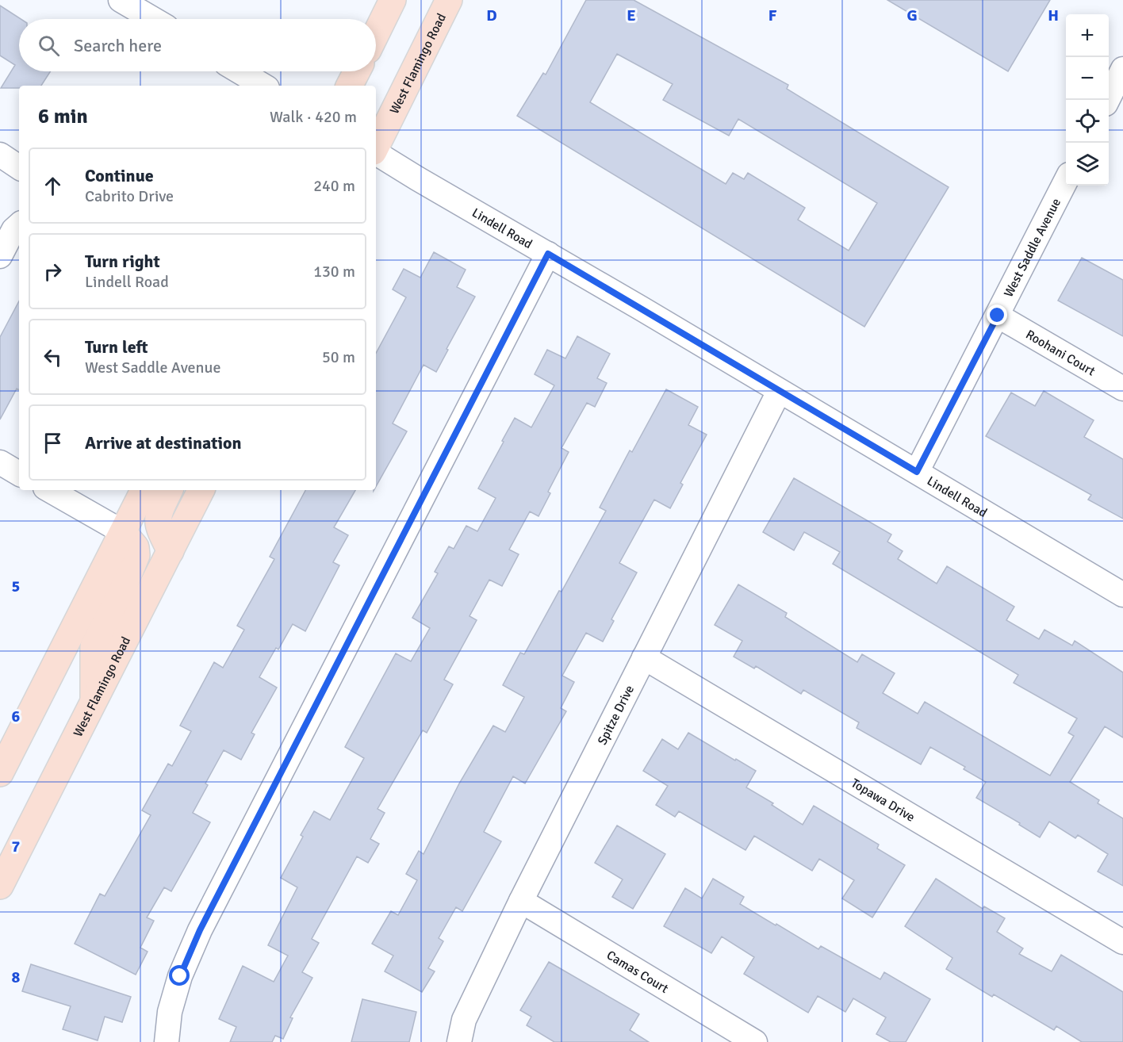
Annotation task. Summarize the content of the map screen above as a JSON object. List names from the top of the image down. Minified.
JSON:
{"streets":{"main road":["West Flamingo Road"],"street":["Lindell Road","West Saddle Avenue","Roohani Court","Spitze Drive","Topawa Drive","Camas Court"]},"crossings":[["Lindell Road","West Saddle Avenue"],["Lindell Road","Spitze Drive"],["West Saddle Avenue","Roohani Court"],["Spitze Drive","Topawa Drive"],["Spitze Drive","Camas Court"]],"page":{"map_buttons":["+","−"],"search":"Search here","heading":["6 min","Walk · 420 m"],"list":[["Continue","Cabrito Drive","240 m"],["Turn right","Lindell Road","130 m"],["Turn left","West Saddle Avenue","50 m"],"Arrive at destination"]},"grid":{"columns":["D","E","F","G","H"],"rows":["5","6","7","8"]}}
